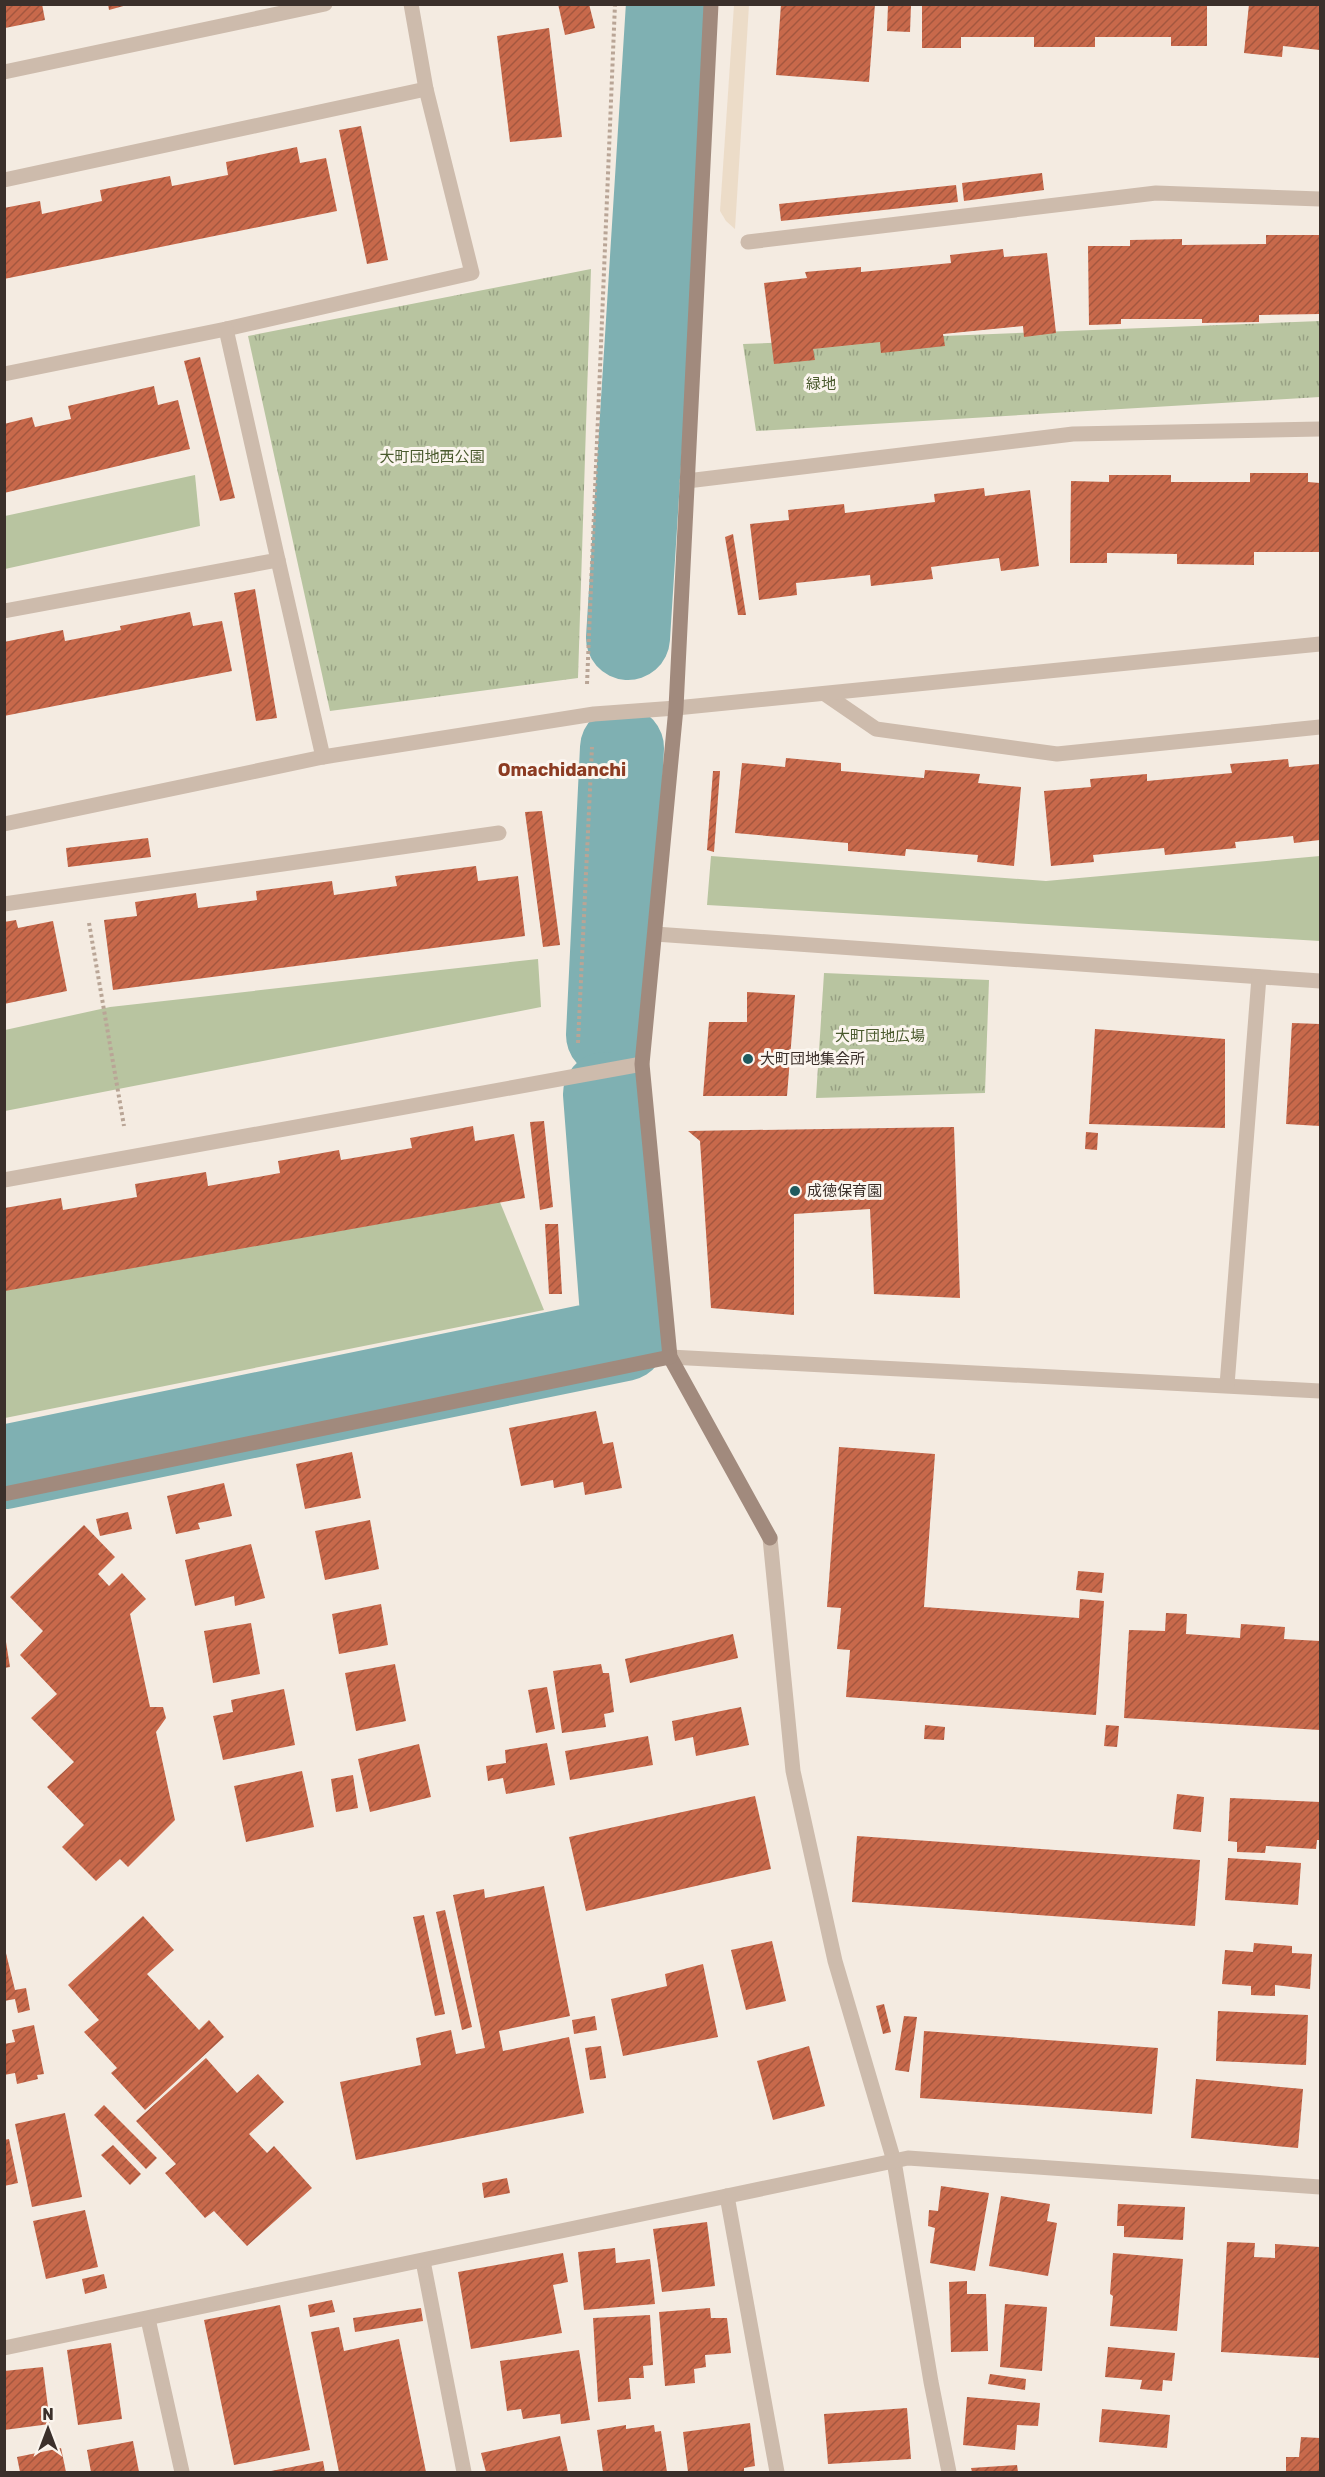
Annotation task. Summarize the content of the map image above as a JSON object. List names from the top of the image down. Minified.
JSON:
{"districts":["Omachidanchi"],"parks":["緑地","大町団地西公園","大町団地広場"],"places":["大町団地集会所","成徳保育園"],"north":"top"}
